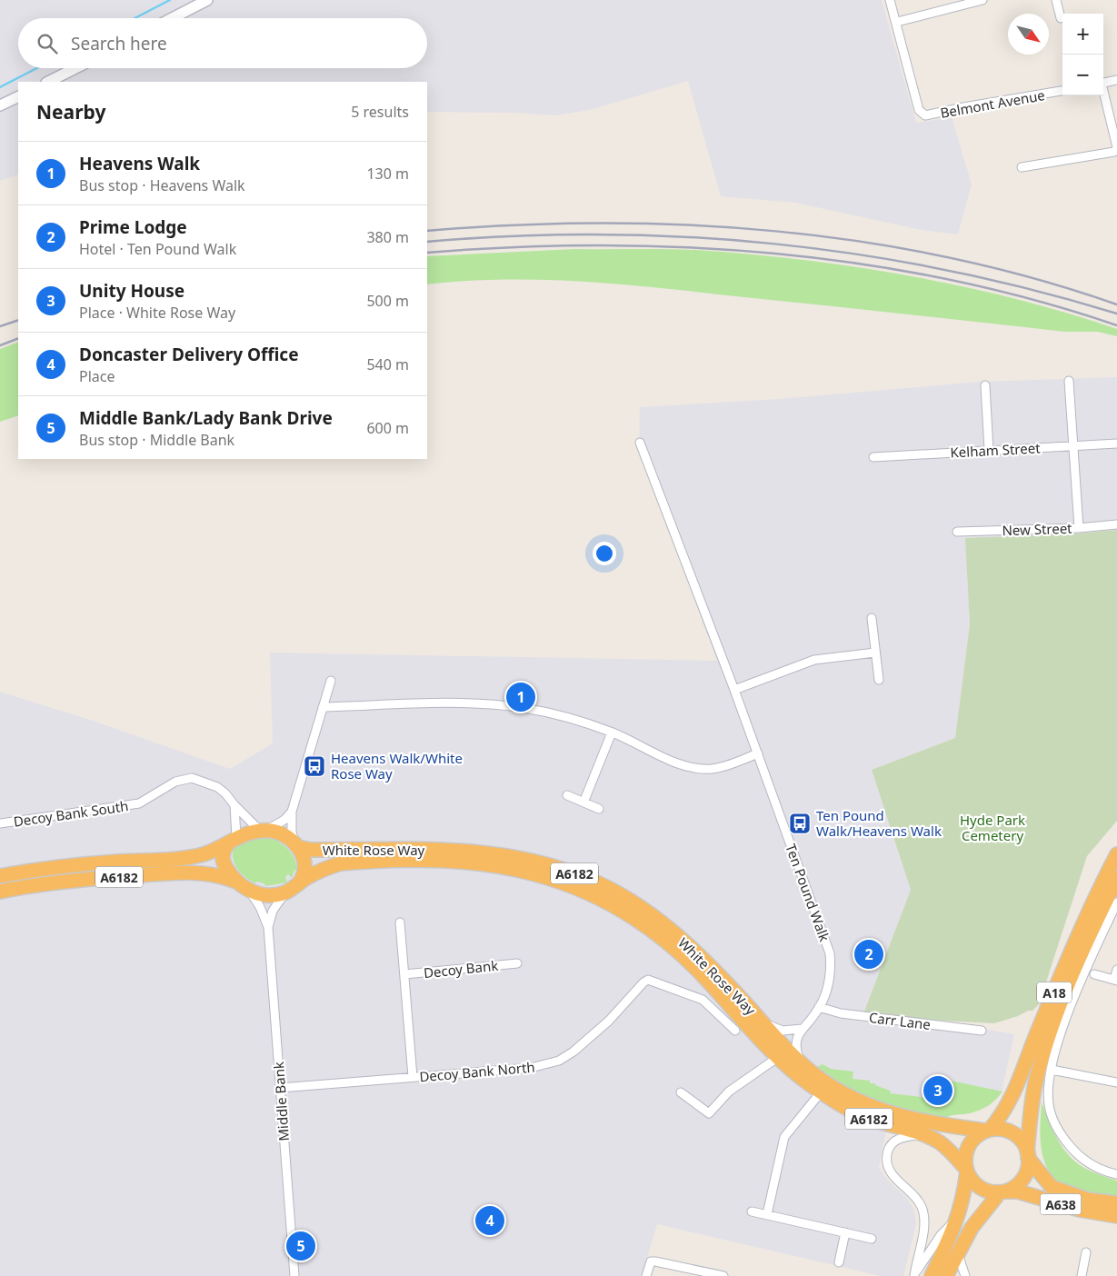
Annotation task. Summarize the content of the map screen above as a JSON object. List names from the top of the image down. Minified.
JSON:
{"streets":{"highway":["White Rose Way","A6182","A18","A638"],"street":["Belmont Avenue","Kelham Street","New Street","Decoy Bank South","Ten Pound Walk","Decoy Bank","Carr Lane","Decoy Bank North","Middle Bank"]},"crossings":[["Decoy Bank South","White Rose Way"],["Decoy Bank South","A6182"],["Decoy Bank South","Middle Bank"],["White Rose Way","A6182"],["White Rose Way","Ten Pound Walk"],["White Rose Way","A18"],["White Rose Way","Middle Bank"],["White Rose Way","A638"],["A6182","Middle Bank"],["Ten Pound Walk","Carr Lane"],["Decoy Bank","Decoy Bank North"],["A18","A638"],["Decoy Bank North","Middle Bank"]],"parks":["Hyde Park Cemetery"],"places":{"bus stop":["Heavens Walk/White Rose Way","Ten Pound Walk/Heavens Walk"]},"north":"bottom right","page":{"map_buttons":["+","−"],"search":"Search here","heading":["Nearby","5 results"],"list":[{"mark":"1","name":"Heavens Walk","note":"Bus stop · Heavens Walk","value":"130 m"},{"mark":"2","name":"Prime Lodge","note":"Hotel · Ten Pound Walk","value":"380 m"},{"mark":"3","name":"Unity House","note":"Place · White Rose Way","value":"500 m"},{"mark":"4","name":"Doncaster Delivery Office","note":"Place","value":"540 m"},{"mark":"5","name":"Middle Bank/Lady Bank Drive","note":"Bus stop · Middle Bank","value":"600 m"}],"pins":["1","2","3","4","5"]}}
